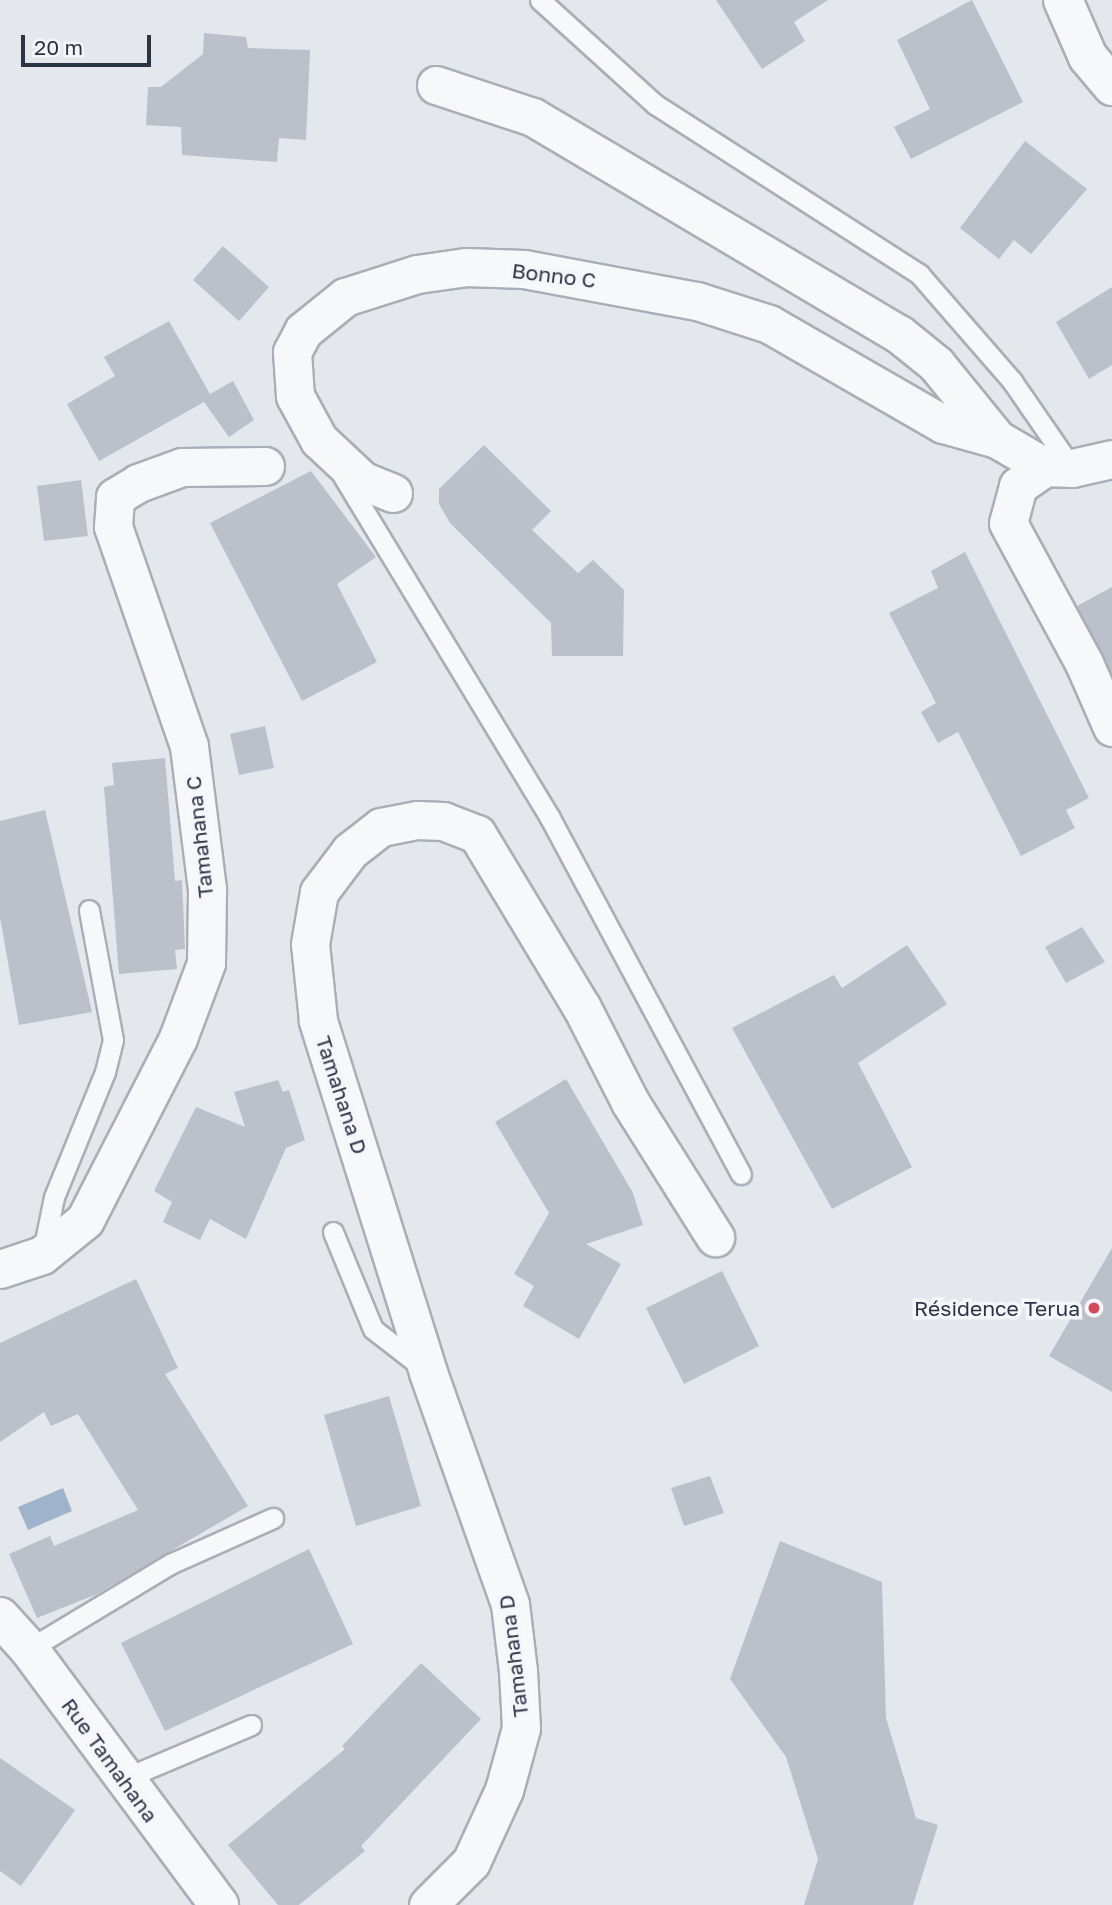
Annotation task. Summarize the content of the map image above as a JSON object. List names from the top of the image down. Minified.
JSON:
{"streets":{"street":["Bonno C","Tamahana C","Tamahana D","Rue Tamahana"]},"places":["Résidence Terua"],"scale_bar":"20 m"}
